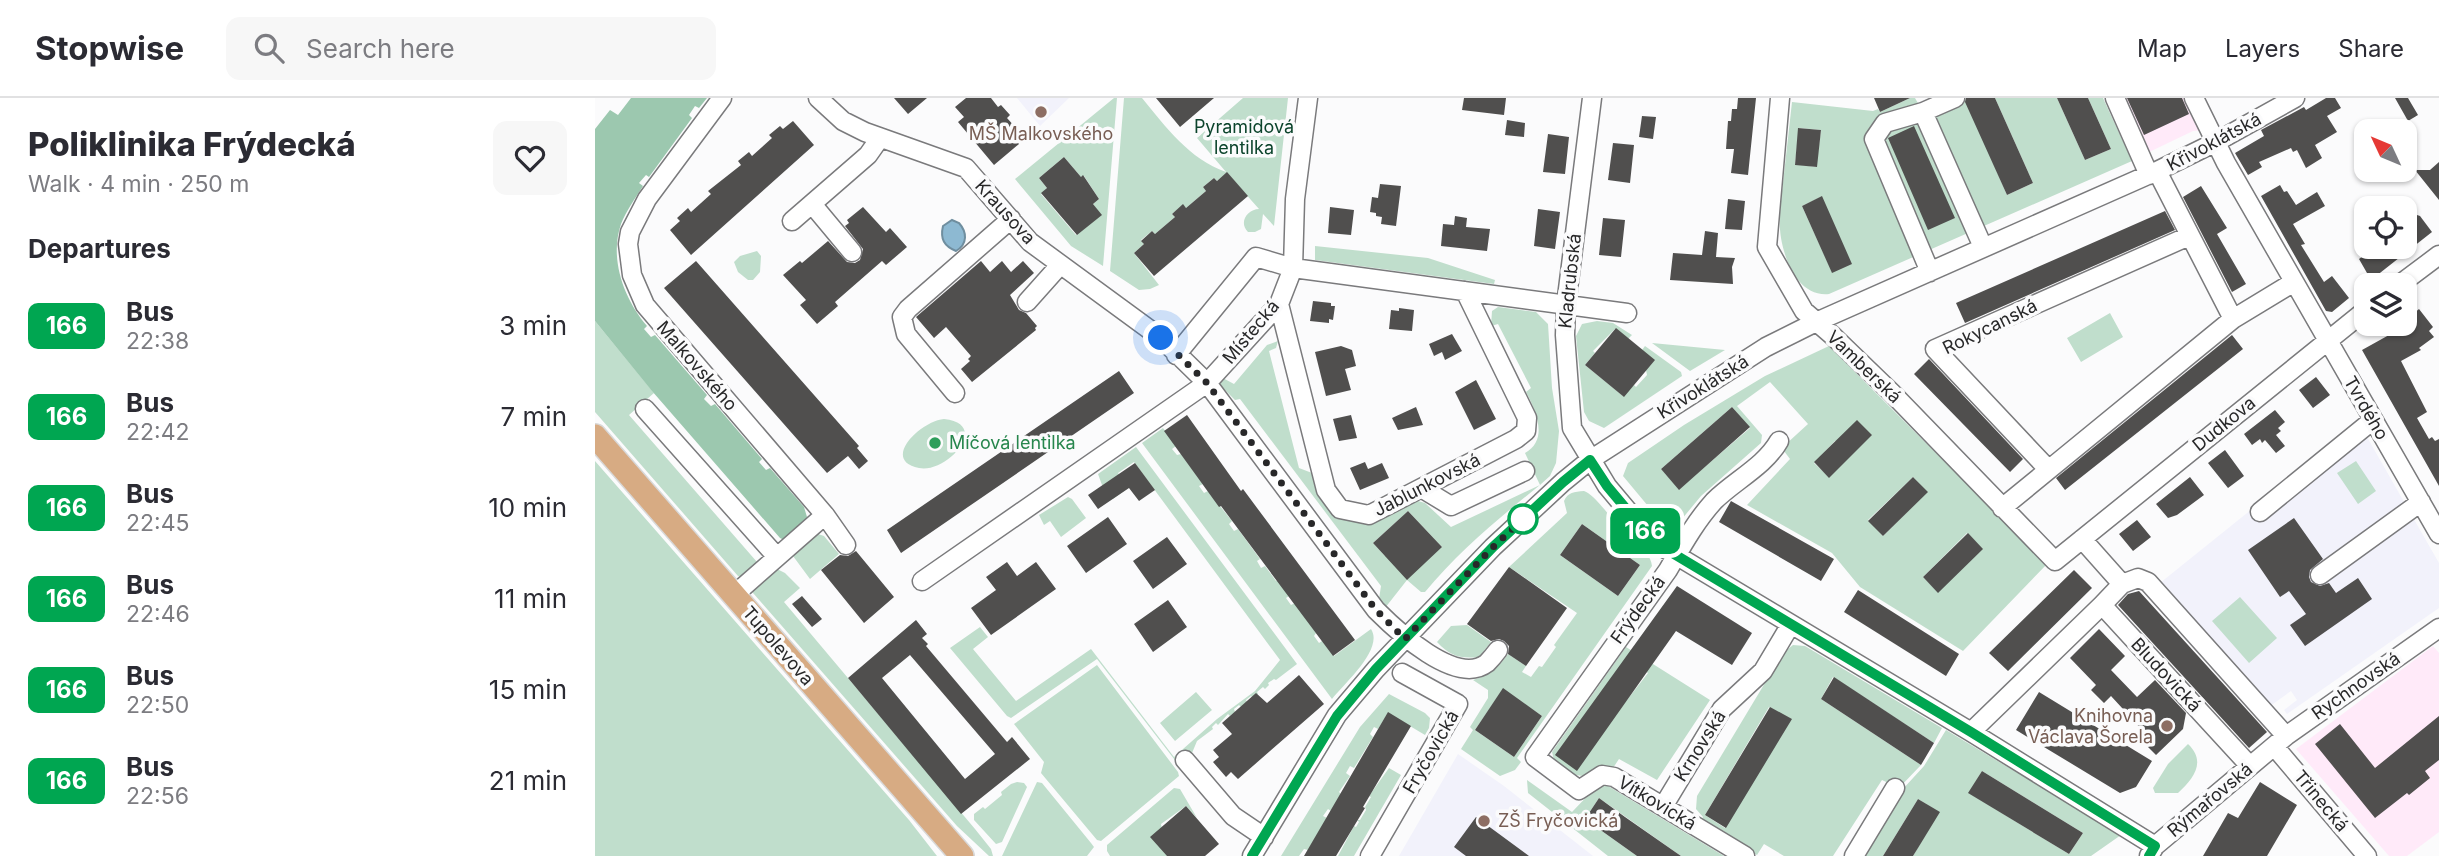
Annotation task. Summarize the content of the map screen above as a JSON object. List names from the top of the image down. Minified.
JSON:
{"streets":{"main road":["Tupolevova"],"street":["Křivoklátská","Krausova","Kladrubská","Rokycanská","Místecká","Malkovského","Vamberská","Tvrdého","Dudkova","Jablunkovská","Frýdecká","Bludovická","Rychnovská","Krnovská","Fryčovická","Rýmařovská","Třinecká","Vítkovická"]},"crossings":[["Křivoklátská","Krausova"],["Křivoklátská","Kladrubská"],["Křivoklátská","Vamberská"],["Křivoklátská","Tvrdého"],["Krausova","Místecká"],["Kladrubská","Frýdecká"],["Kladrubská","Krnovská"],["Kladrubská","Rýmařovská"],["Místecká","Jablunkovská"],["Vamberská","Dudkova"],["Tvrdého","Dudkova"],["Frýdecká","Vítkovická"],["Bludovická","Rýmařovská"],["Rychnovská","Rýmařovská"],["Rychnovská","Třinecká"],["Krnovská","Vítkovická"],["Rýmařovská","Třinecká"]],"parks":["Pyramidová lentilka"],"places":["MŠ Malkovského","Míčová lentilka","Knihovna Václava Šorela","ZŠ Fryčovická"],"lines":["bus line 166"],"north":"top left","page":{"header":"Stopwise","search":"Search here","nav":["Map","Layers","Share"],"heading":[["Poliklinika Frýdecká","Walk · 4 min · 250 m"],"Departures"],"on_map":"166","list":[{"mark":"166","name":"Bus","note":"22:38","value":"3 min"},{"mark":"166","name":"Bus","note":"22:42","value":"7 min"},{"mark":"166","name":"Bus","note":"22:45","value":"10 min"},{"mark":"166","name":"Bus","note":"22:46","value":"11 min"},{"mark":"166","name":"Bus","note":"22:50","value":"15 min"},{"mark":"166","name":"Bus","note":"22:56","value":"21 min"}]}}
